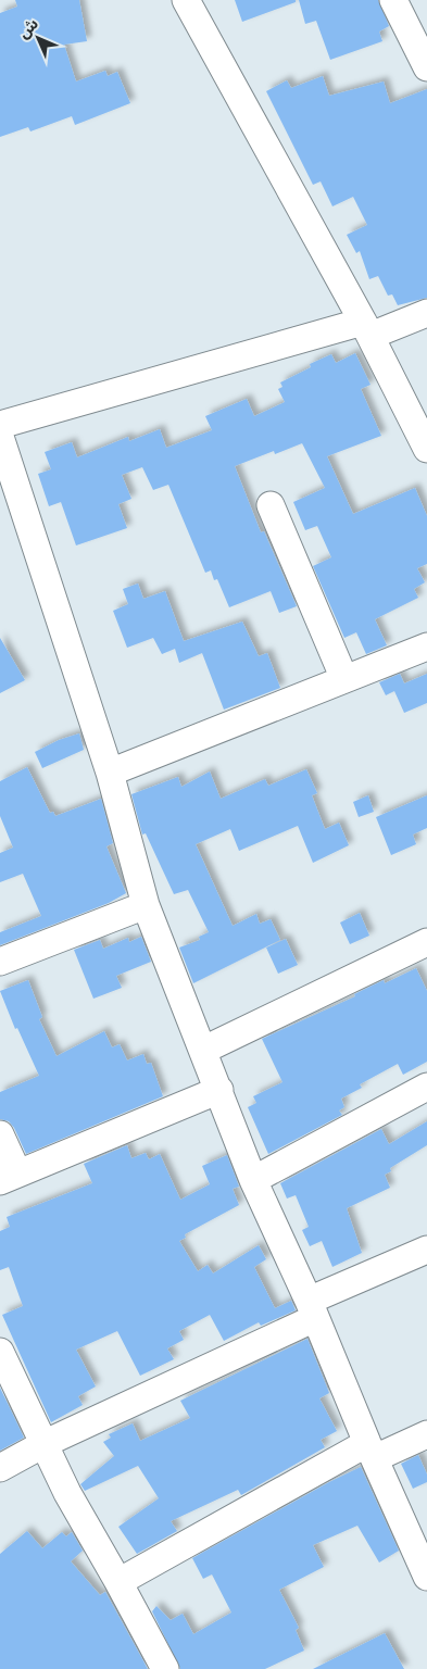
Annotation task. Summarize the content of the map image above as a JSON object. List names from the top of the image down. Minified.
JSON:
{"north":"top left"}
